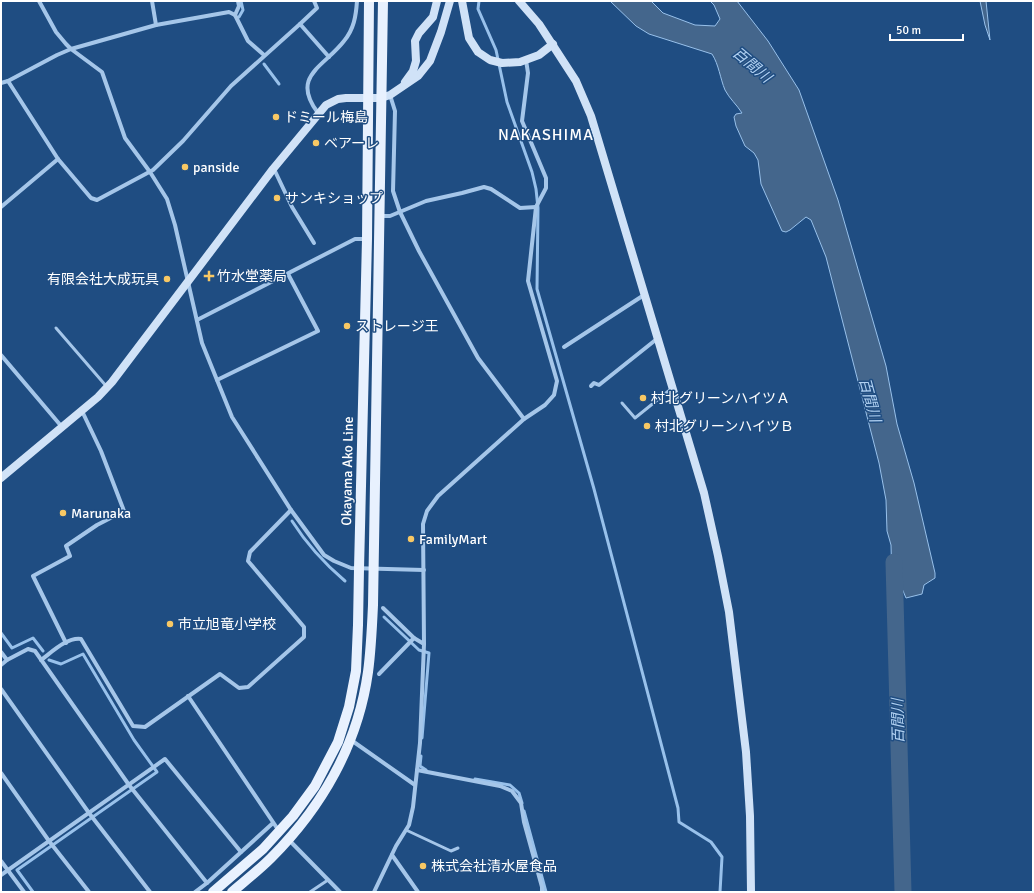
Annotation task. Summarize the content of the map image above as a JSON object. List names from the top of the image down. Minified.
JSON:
{"streets":{"main road":["Okayama Ako Line"]},"districts":["NAKASHIMA"],"water":["百間川"],"places":{"other":["ドミール梅島","ベアーレ","panside","サンキショップ","有限会社大成玩具","ストレージ王","村北グリーンハイツＡ","村北グリーンハイツＢ","Marunaka","FamilyMart","市立旭竜小学校","株式会社清水屋食品"],"health":["竹水堂薬局"]},"scale_bar":"50 m"}
